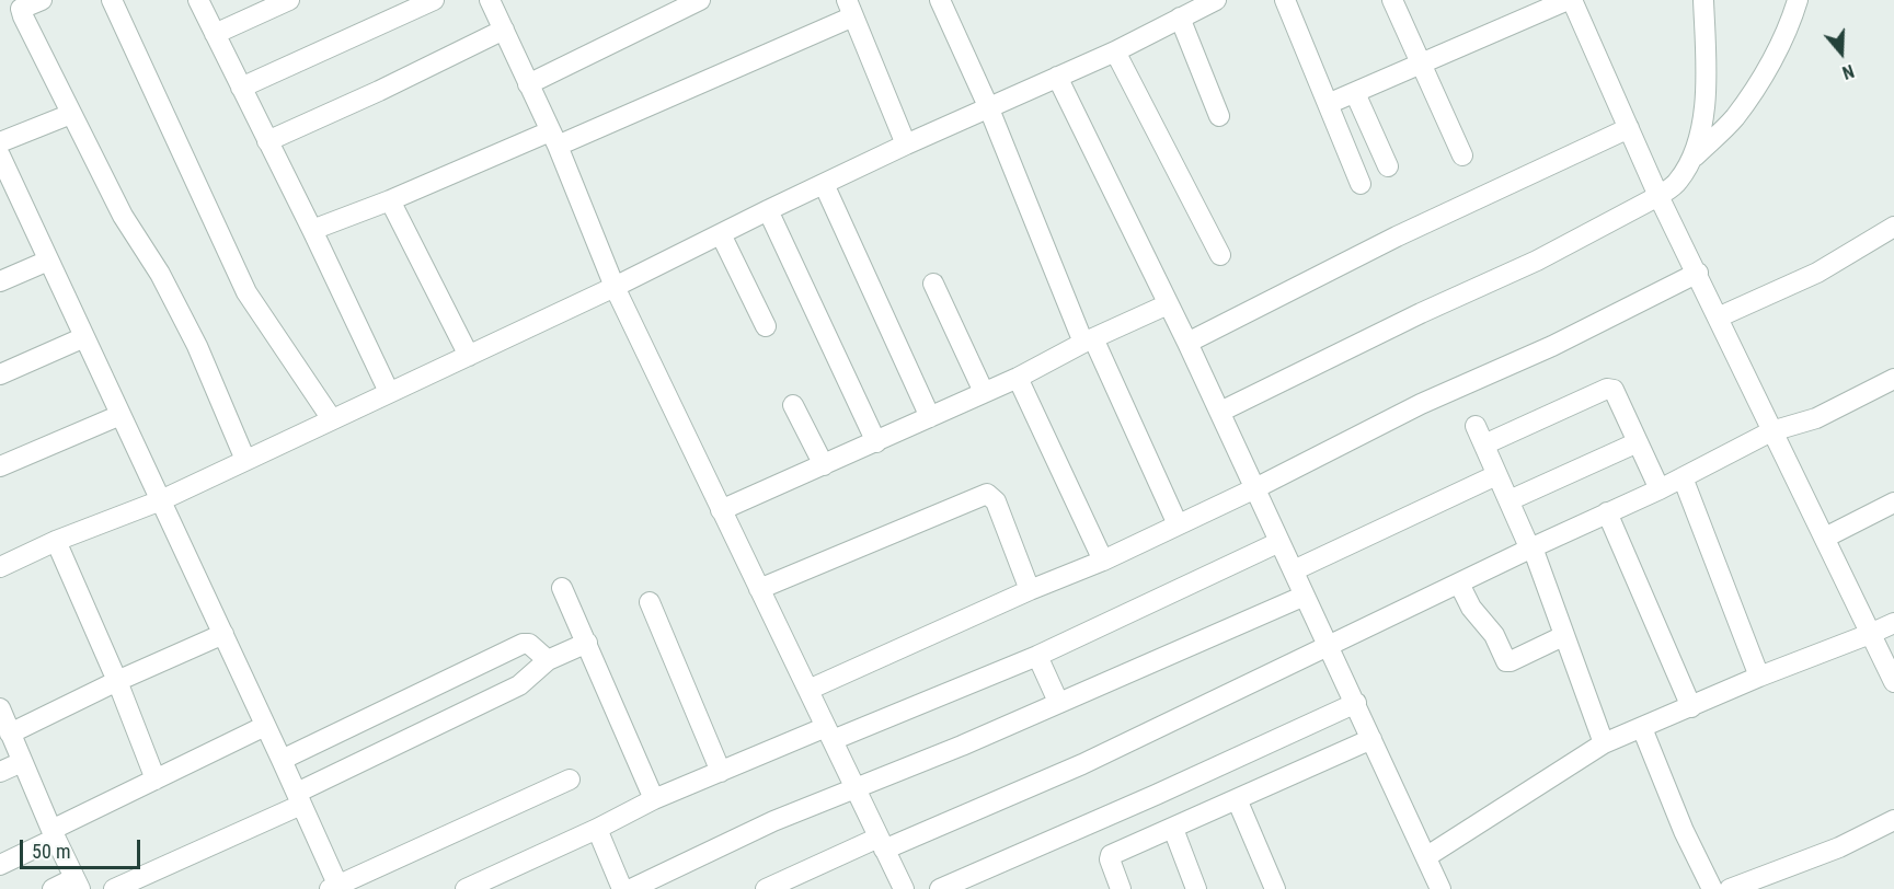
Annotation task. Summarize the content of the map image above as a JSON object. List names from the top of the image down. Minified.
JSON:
{"scale_bar":"50 m","north":"bottom"}
